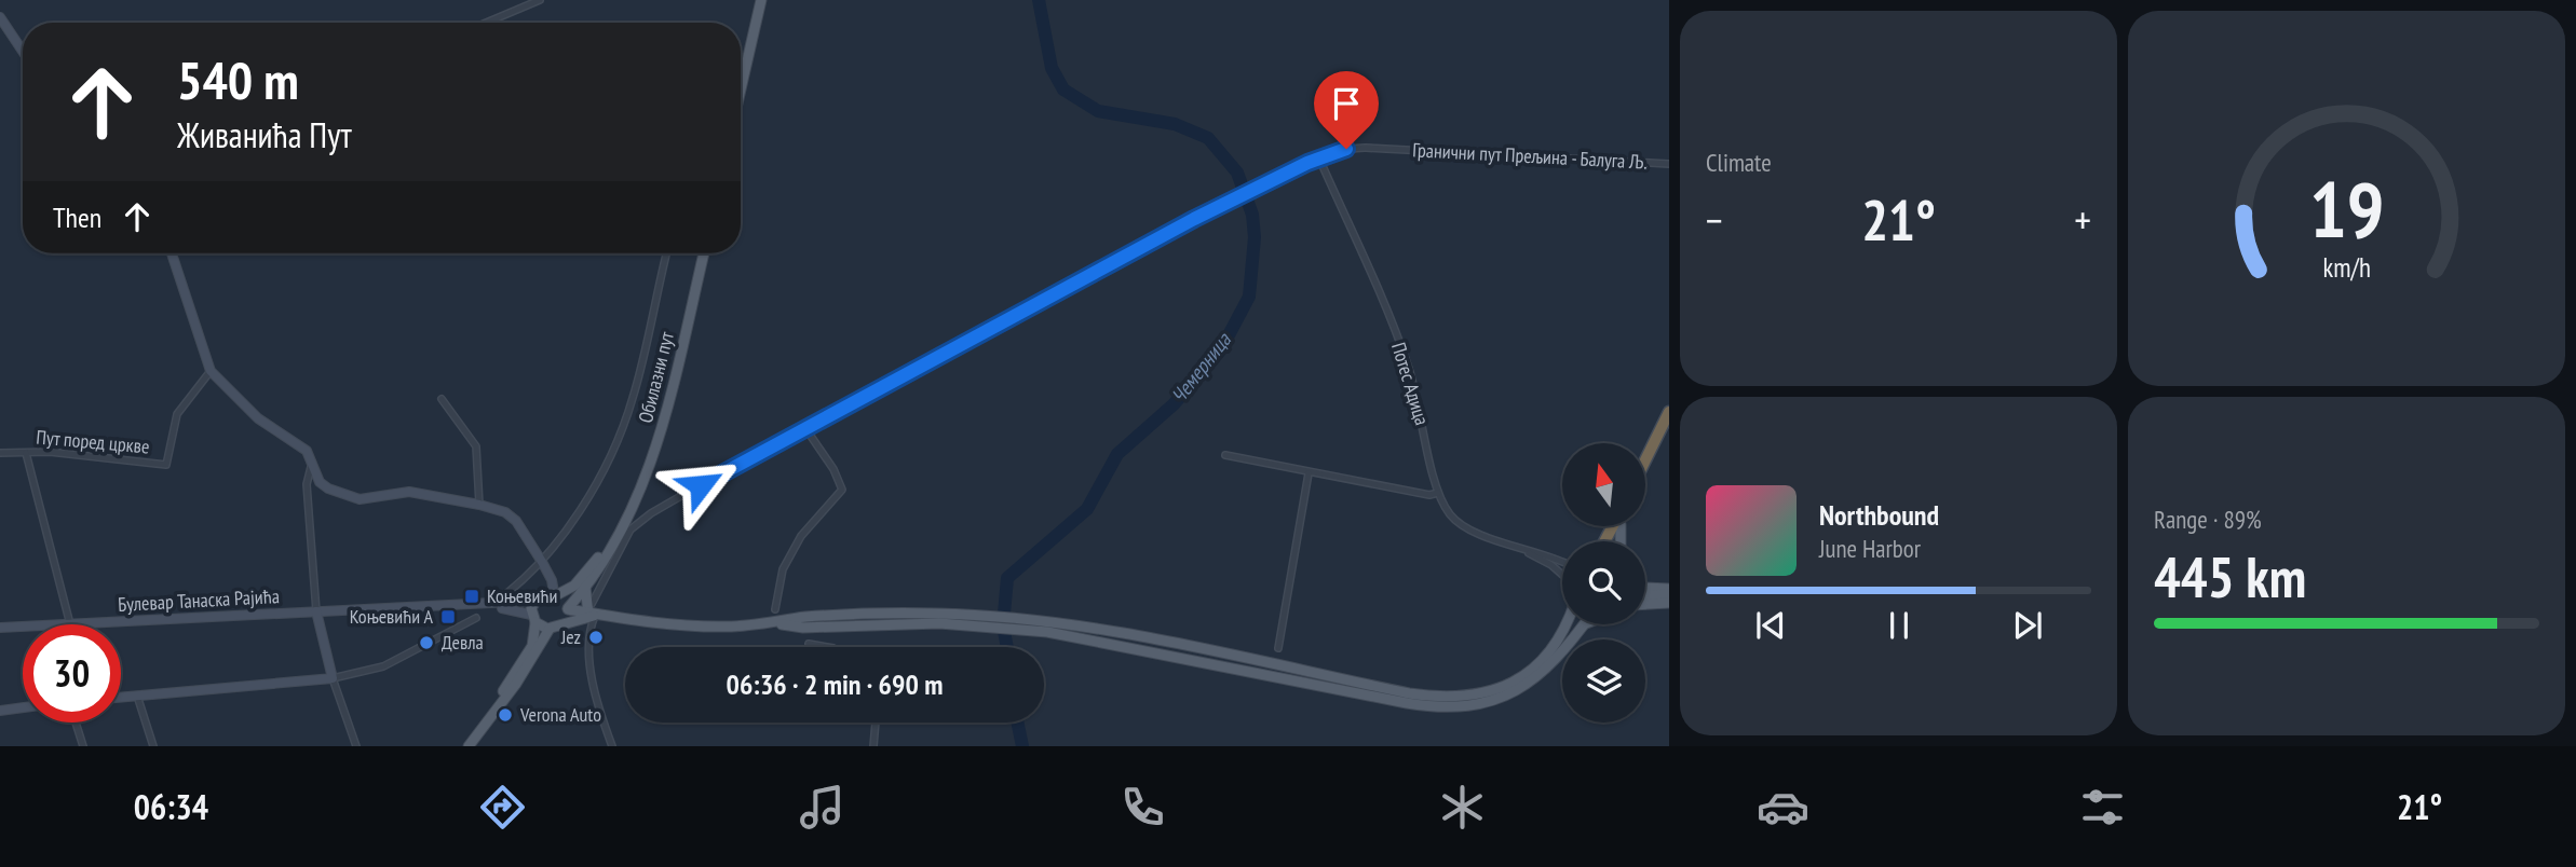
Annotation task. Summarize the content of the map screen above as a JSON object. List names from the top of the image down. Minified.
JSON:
{"streets":{"main road":["Обилазни пут"],"street":["Гранични пут Прељина - Балуга Љ.","Потес Адица","Пут поред цркве","Булевар Танаска Рајића"]},"crossings":[["Гранични пут Прељина - Балуга Љ.","Обилазни пут"],["Гранични пут Прељина - Балуга Љ.","Потес Адица"]],"water":["Чемерница"],"places":{"transit":["Коњевићи","Коњевићи А"],"other":["Jez","Девла","Verona Auto"]},"north":"top","page":{"tile":["Climate",["Range · 89%","445 km"]],"turn":["540 m","Живанића Пут"],"then":"Then","heat":["−","21°","+"],"song":["Northbound","June Harbor"],"limit":"30","trip":"06:36 · 2 min · 690 m","tabs":["06:34","21°"],"gauge":["19","km/h"]}}
